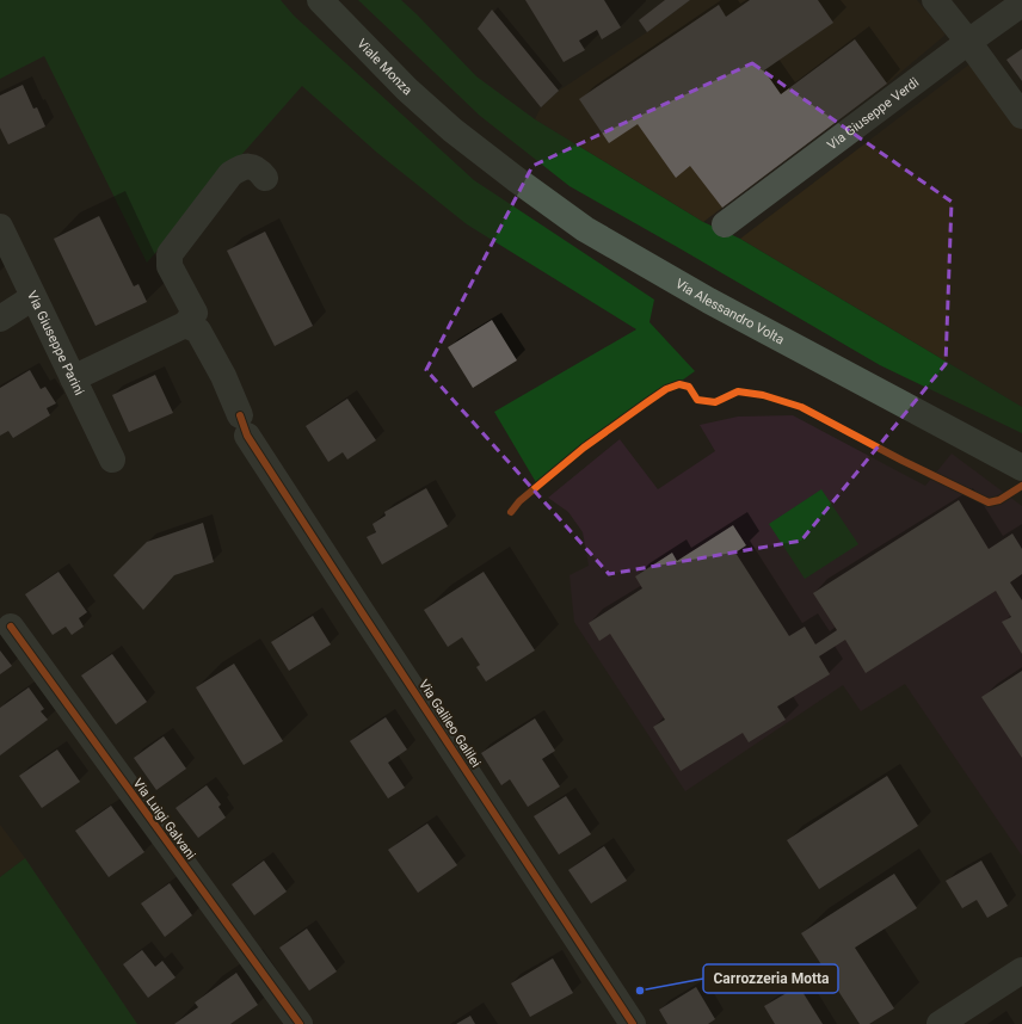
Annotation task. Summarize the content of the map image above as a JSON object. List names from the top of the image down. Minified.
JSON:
{"streets":{"main road":["Viale Monza","Via Alessandro Volta"],"street":["Via Giuseppe Verdi","Via Giuseppe Parini","Via Galileo Galilei","Via Luigi Galvani"]},"crossings":[["Viale Monza","Via Alessandro Volta"]],"places":["Carrozzeria Motta"]}
